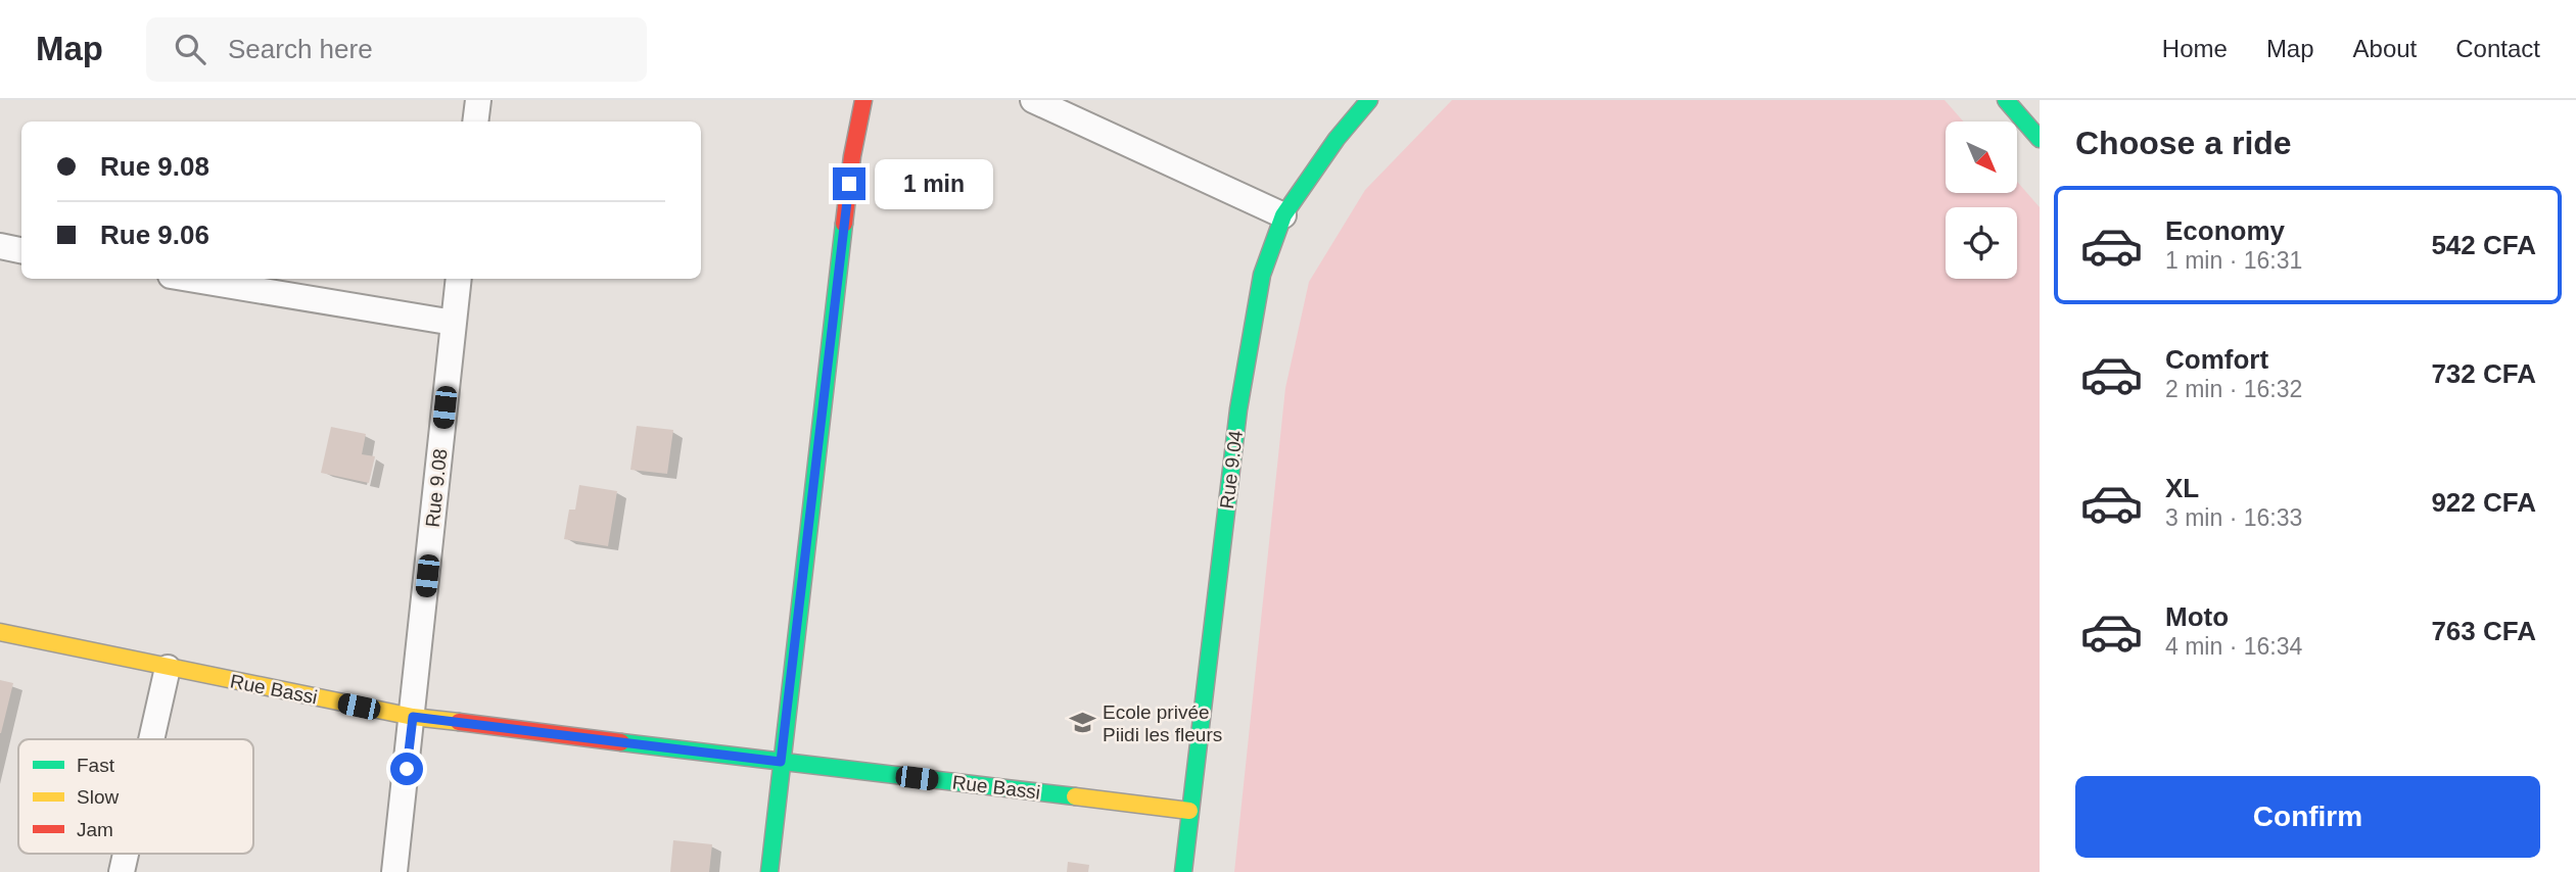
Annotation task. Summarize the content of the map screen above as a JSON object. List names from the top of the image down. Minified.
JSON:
{"streets":{"street":["Rue 9.04","Rue 9.08","Rue Bassi"]},"crossings":[["Rue 9.04","Rue Bassi"],["Rue 9.08","Rue Bassi"]],"places":{"school or university":["Ecole privée Piidi les fleurs"]},"legend":["Fast","Slow","Jam"],"north":"bottom right","page":{"header":"Map","search":"Search here","nav":["Home","Map","About","Contact"],"heading":"Choose a ride","banner":["Rue 9.08","Rue 9.06"],"bubble":"1 min","list":[{"name":"Economy","note":"1 min · 16:31","value":"542 CFA"},{"name":"Comfort","note":"2 min · 16:32","value":"732 CFA"},{"name":"XL","note":"3 min · 16:33","value":"922 CFA"},{"name":"Moto","note":"4 min · 16:34","value":"763 CFA"}],"buttons":"Confirm"}}
